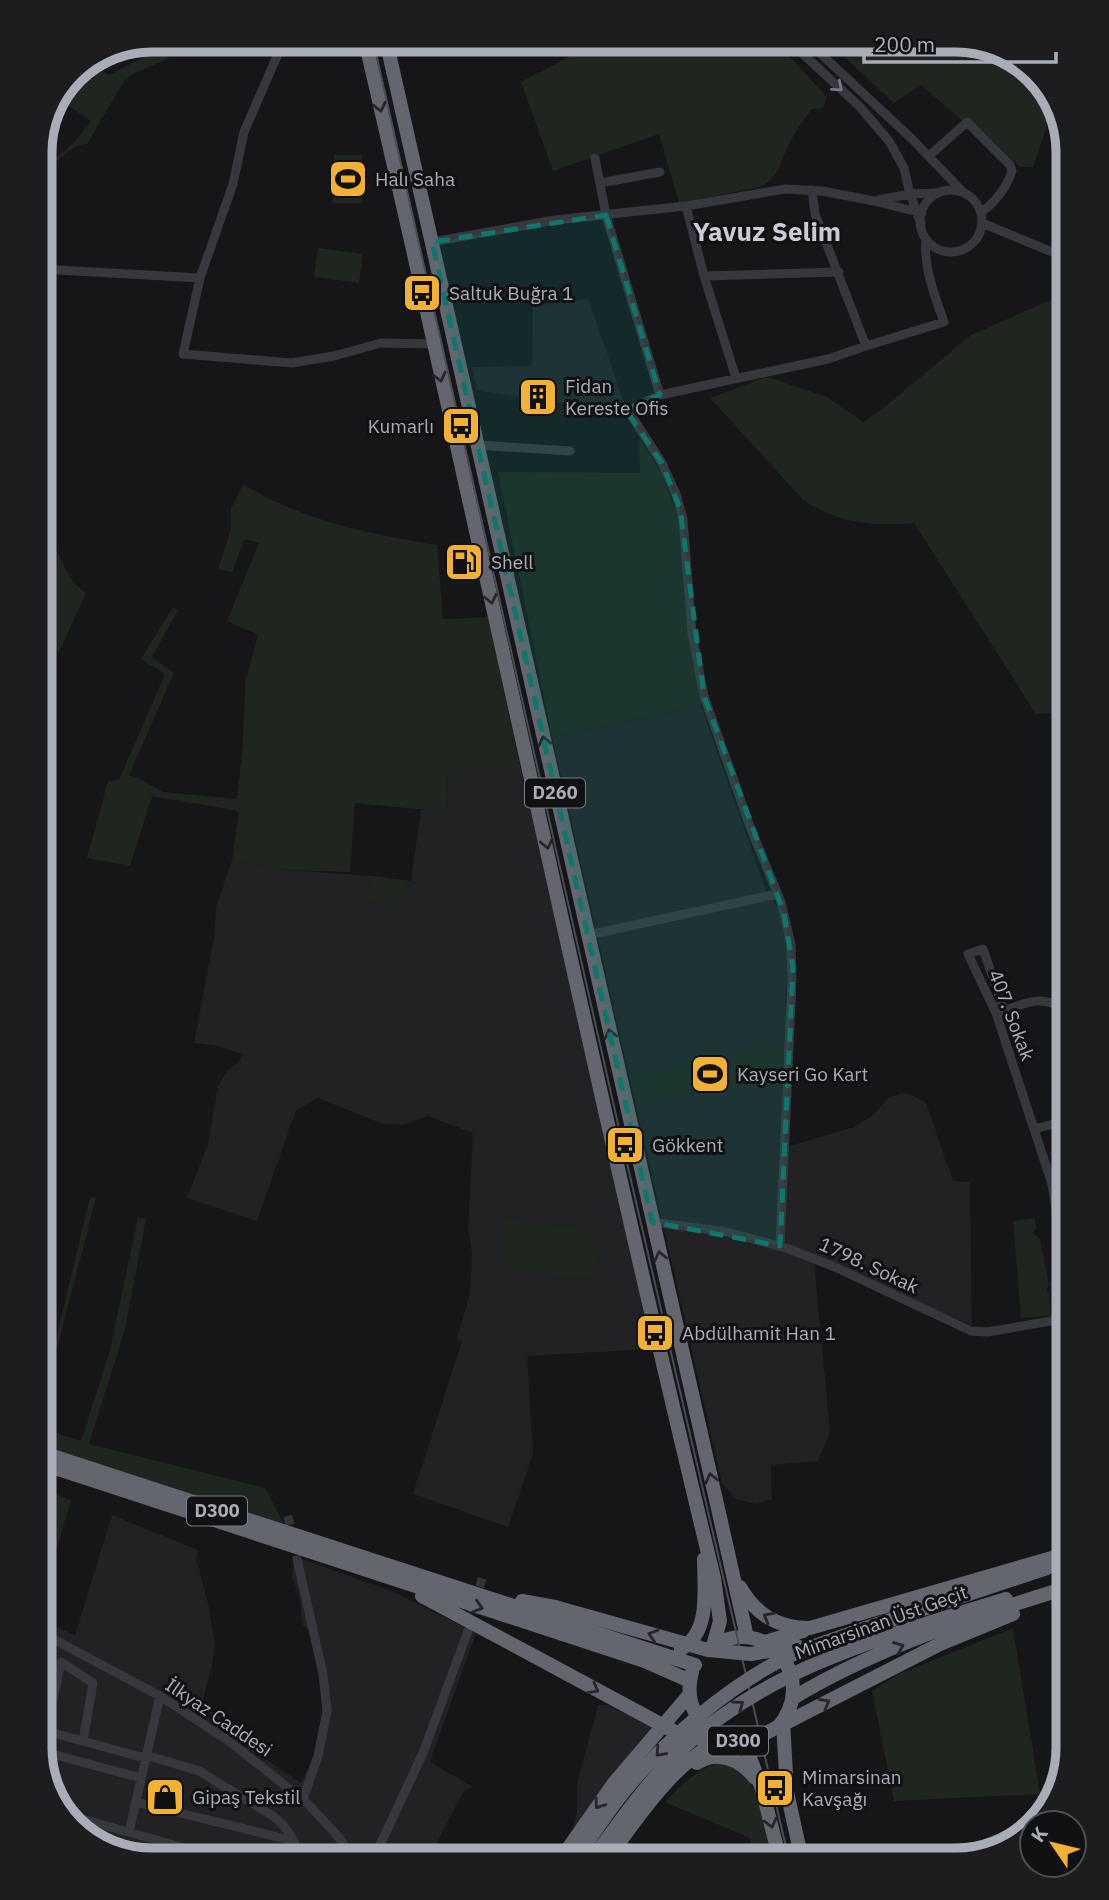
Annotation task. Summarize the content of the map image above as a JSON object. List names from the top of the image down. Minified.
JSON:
{"streets":{"highway":["D260","D300","Mimarsinan Üst Geçit"],"street":["407. Sokak","1798. Sokak","İlkyaz Caddesi"]},"crossings":[["D260","1798. Sokak"],["D300","Mimarsinan Üst Geçit"]],"districts":["Yavuz Selim"],"places":{"sports":["Halı Saha","Kayseri Go Kart"],"bus stop":["Saltuk Buğra 1","Kumarlı","Gökkent","Abdülhamit Han 1","Mimarsinan Kavşağı"],"building":["Fidan Kereste Ofis"],"fuel station":["Shell"],"shop":["Gipaş Tekstil"]},"scale_bar":"200 m","north":"top left"}
